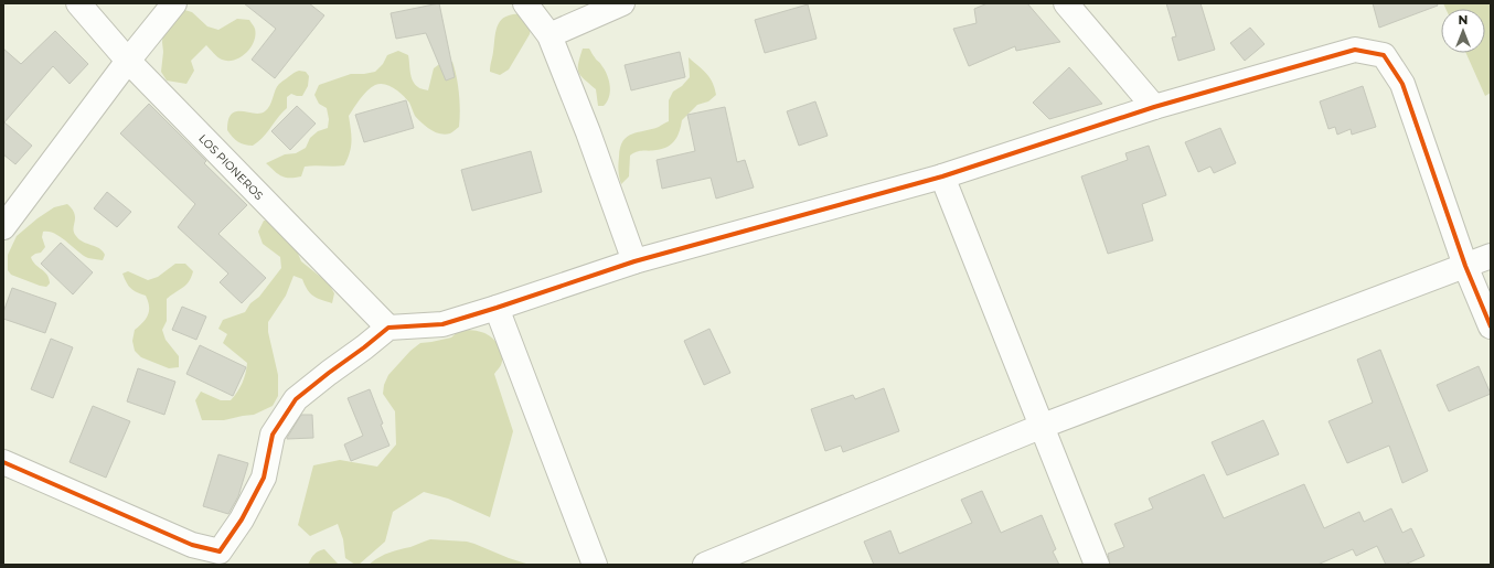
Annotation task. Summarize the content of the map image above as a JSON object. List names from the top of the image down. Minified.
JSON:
{"streets":{"street":["LOS PIONEROS"]},"north":"top"}
